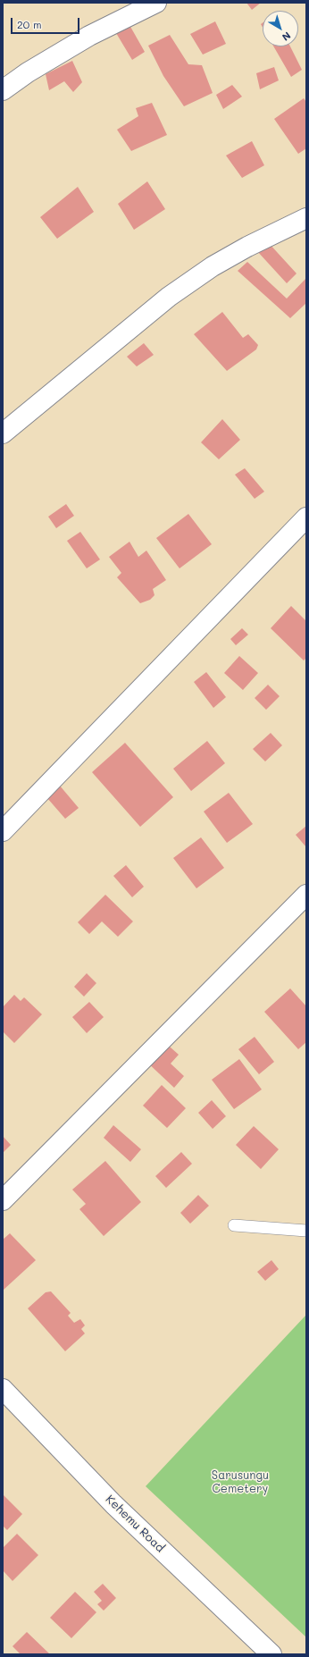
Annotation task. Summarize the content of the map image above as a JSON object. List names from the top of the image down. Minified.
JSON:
{"streets":{"street":["Kehemu Road"]},"parks":["Sarusungu Cemetery"],"scale_bar":"20 m","north":"bottom right"}
